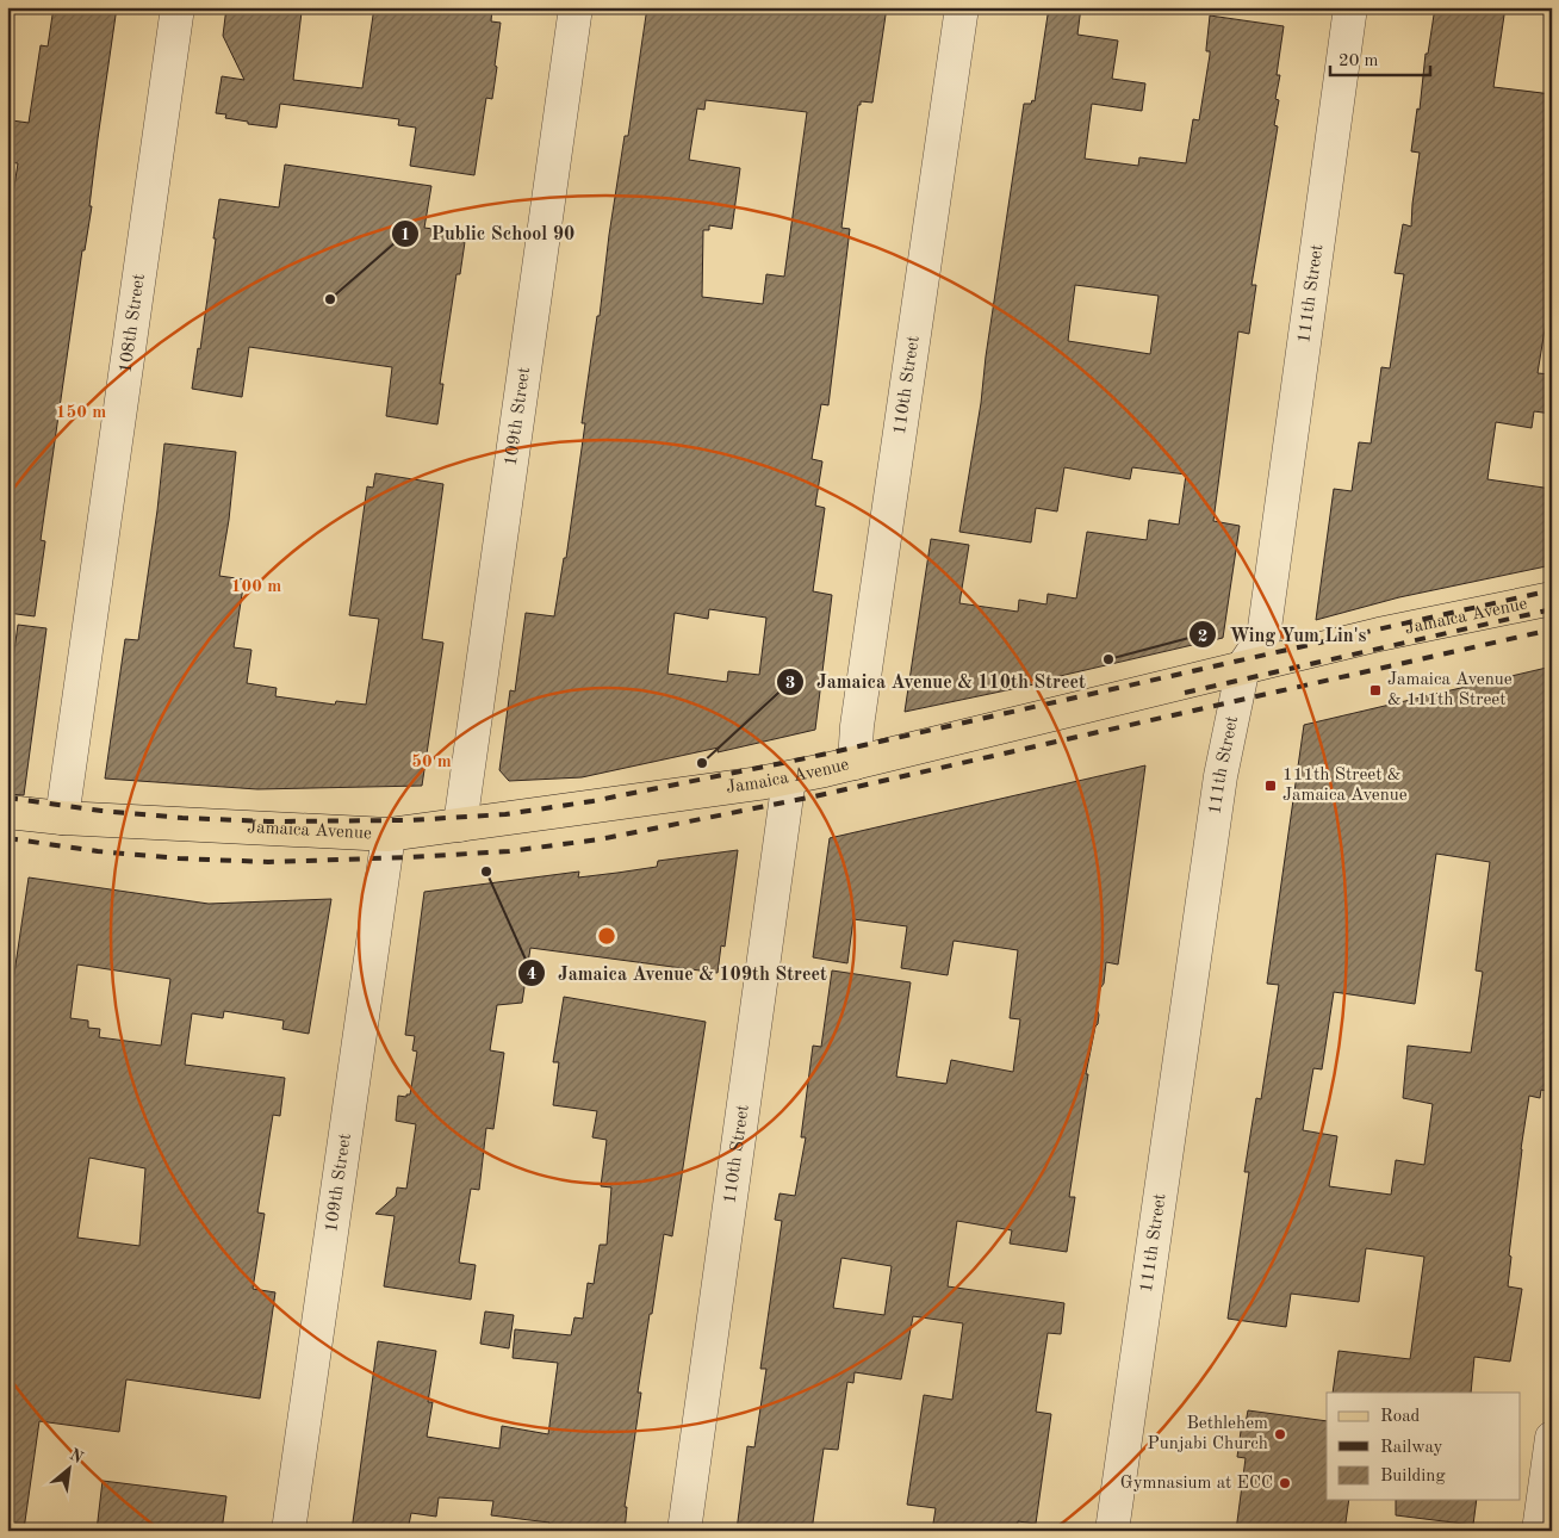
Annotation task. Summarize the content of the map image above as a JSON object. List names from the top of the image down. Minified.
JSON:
{"streets":{"main road":["Jamaica Avenue"],"street":["111th Street","108th Street","110th Street","109th Street"]},"crossings":[["111th Street","Jamaica Avenue"],["108th Street","Jamaica Avenue"],["110th Street","Jamaica Avenue"],["109th Street","Jamaica Avenue"]],"places":{"other":["Public School 90","Wing Yum Lin's","Jamaica Avenue & 110th Street","Jamaica Avenue & 109th Street","Bethlehem Punjabi Church","Gymnasium at ECC"],"transit":["Jamaica Avenue & 111th Street","111th Street & Jamaica Avenue"]},"legend":["Road","Railway","Building"],"scale_bar":"20 m","north":"top right","rings":["150 m","100 m","50 m"]}
